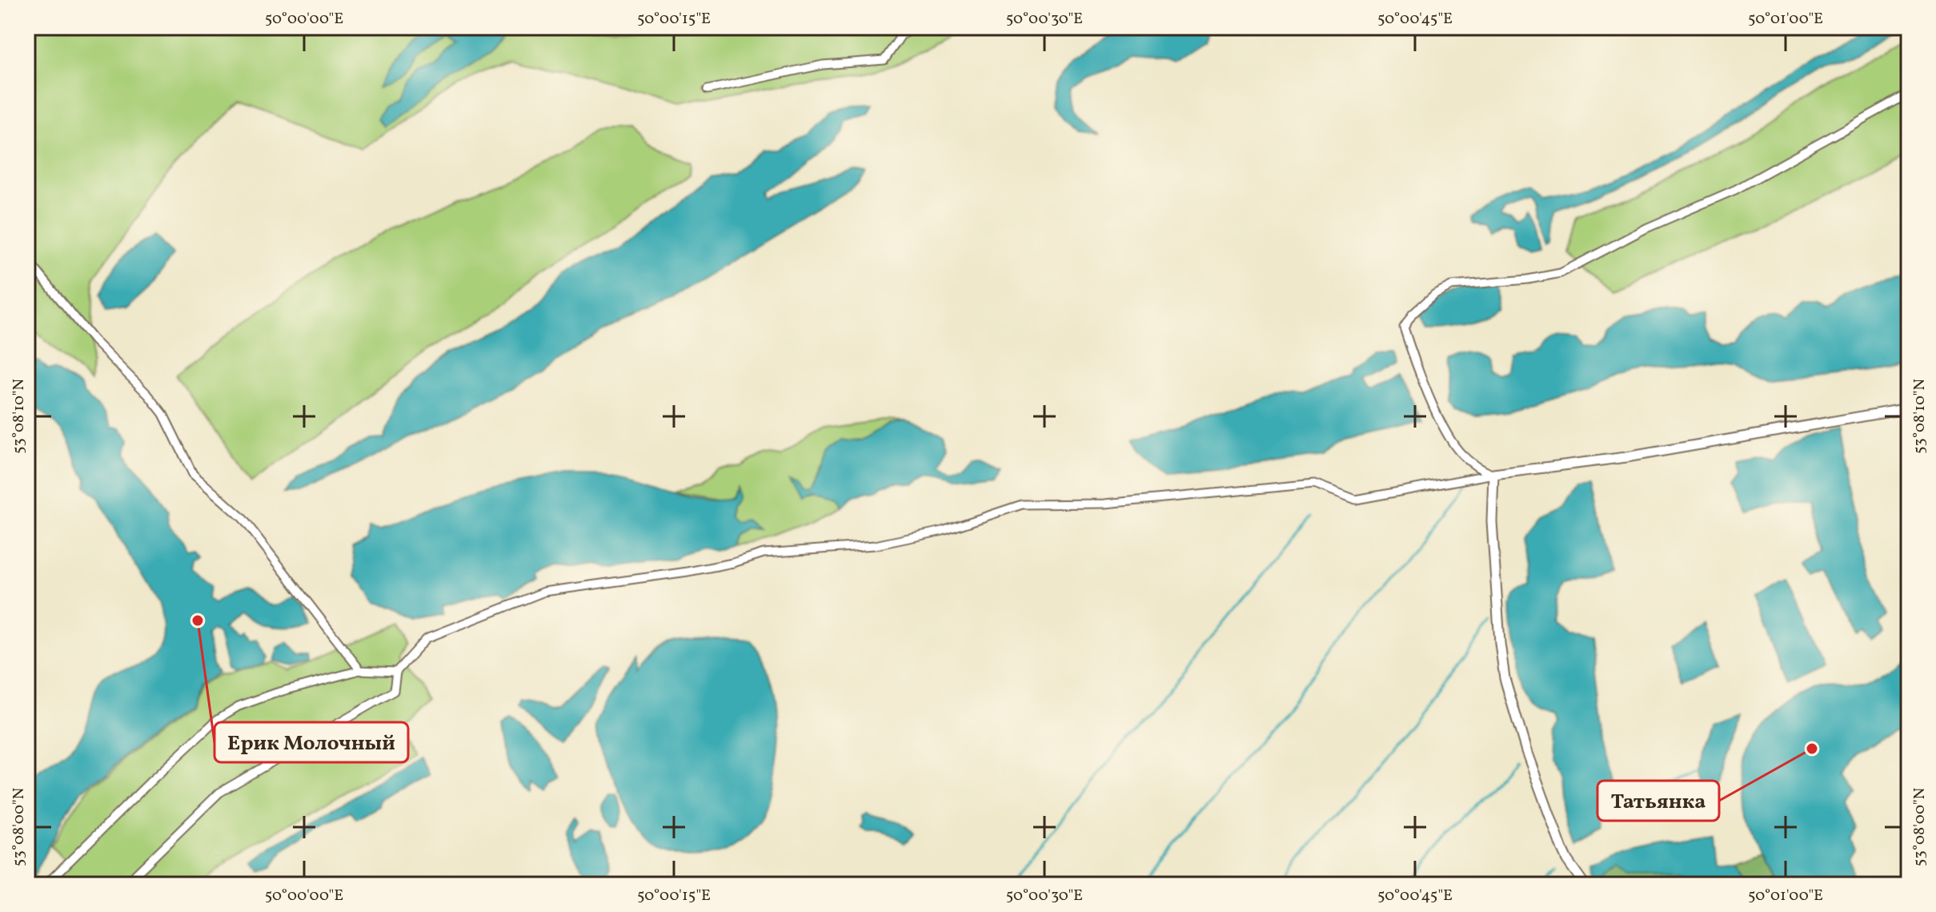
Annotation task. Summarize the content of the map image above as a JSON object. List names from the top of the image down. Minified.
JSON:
{"places":["Ерик Молочный","Татьянка"],"coordinates":["50°00'00\"E","50°00'15\"E","50°00'30\"E","50°00'45\"E","50°01'00\"E","53°08'10\"N","53°08'00\"N"]}
